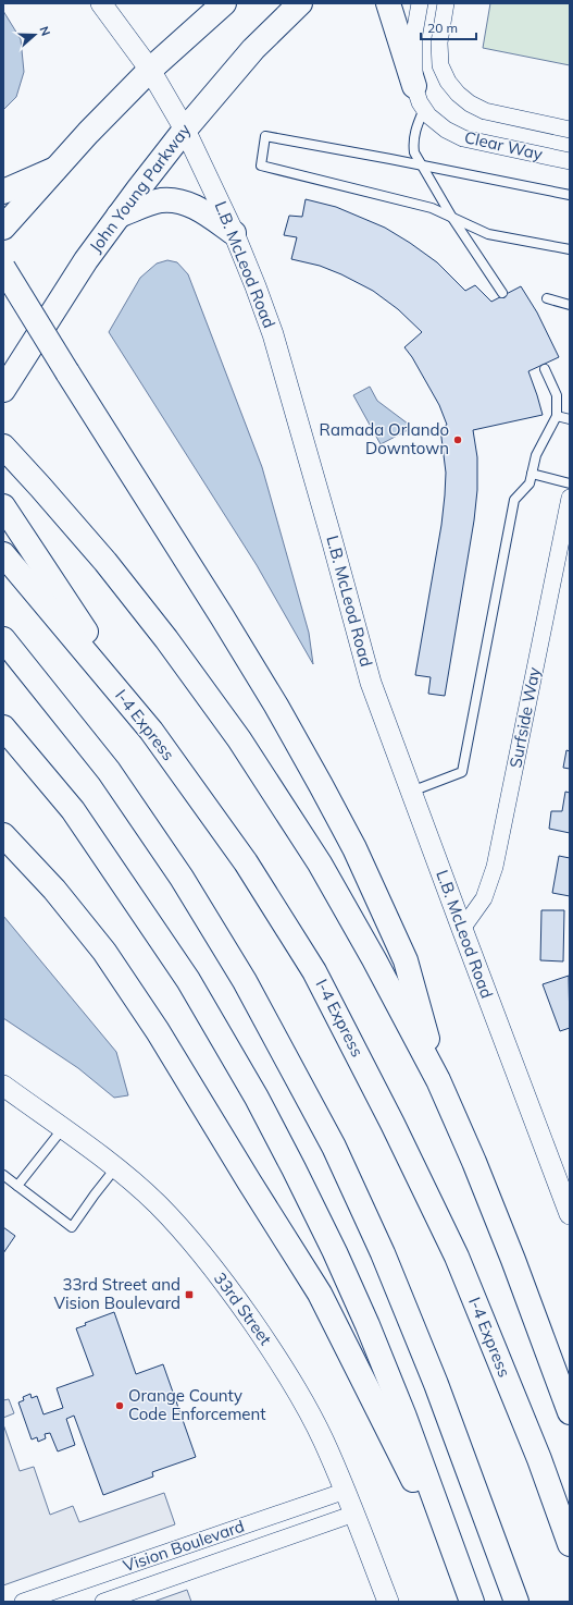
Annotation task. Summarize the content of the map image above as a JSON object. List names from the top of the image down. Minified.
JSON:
{"streets":{"main road":["John Young Parkway","I-4 Express"],"street":["Clear Way","L.B. McLeod Road","Surfside Way","33rd Street","Vision Boulevard"]},"crossings":[["John Young Parkway","L.B. McLeod Road"],["L.B. McLeod Road","Surfside Way"],["33rd Street","Vision Boulevard"]],"places":{"other":["Ramada Orlando Downtown","Orange County Code Enforcement"],"transit":["33rd Street and Vision Boulevard"]},"scale_bar":"20 m","north":"right"}
